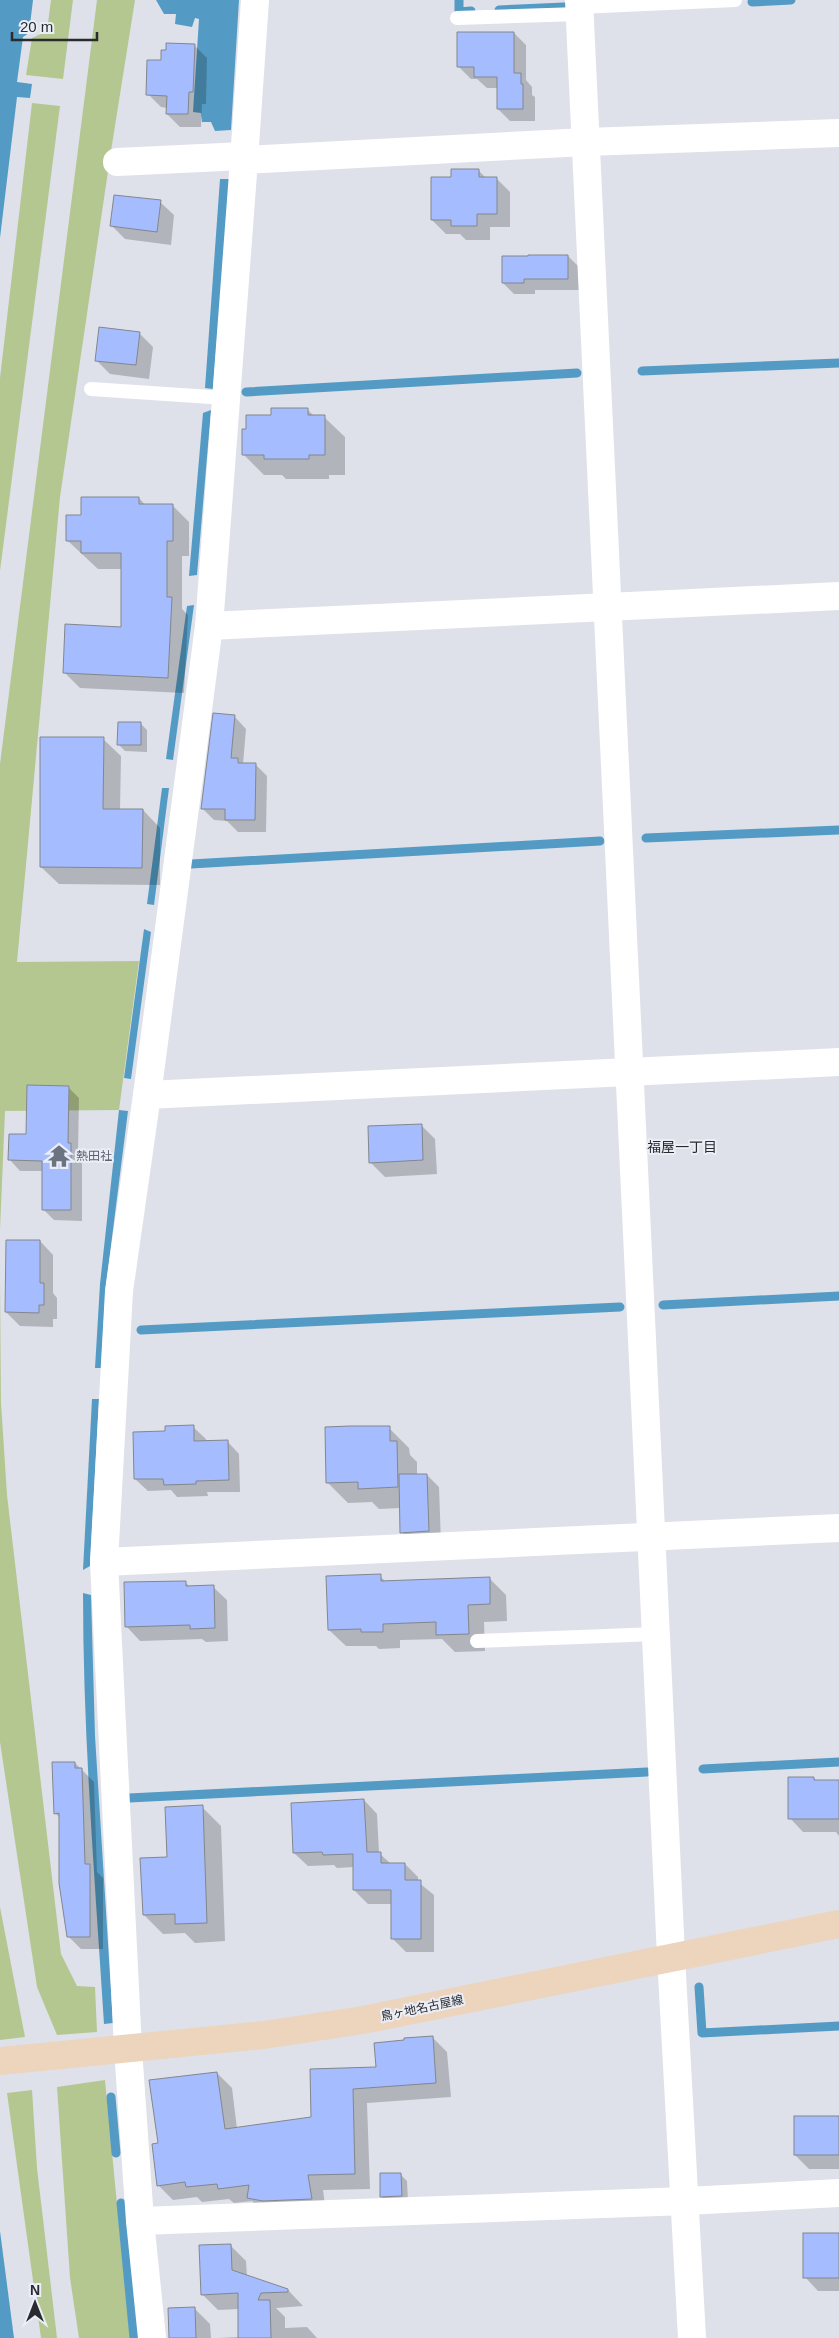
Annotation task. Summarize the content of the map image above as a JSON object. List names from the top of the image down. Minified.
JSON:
{"streets":{"main road":["鳥ヶ地名古屋線"]},"districts":["福屋一丁目"],"places":{"temple":["熱田社"]},"scale_bar":"20 m","north":"top"}
